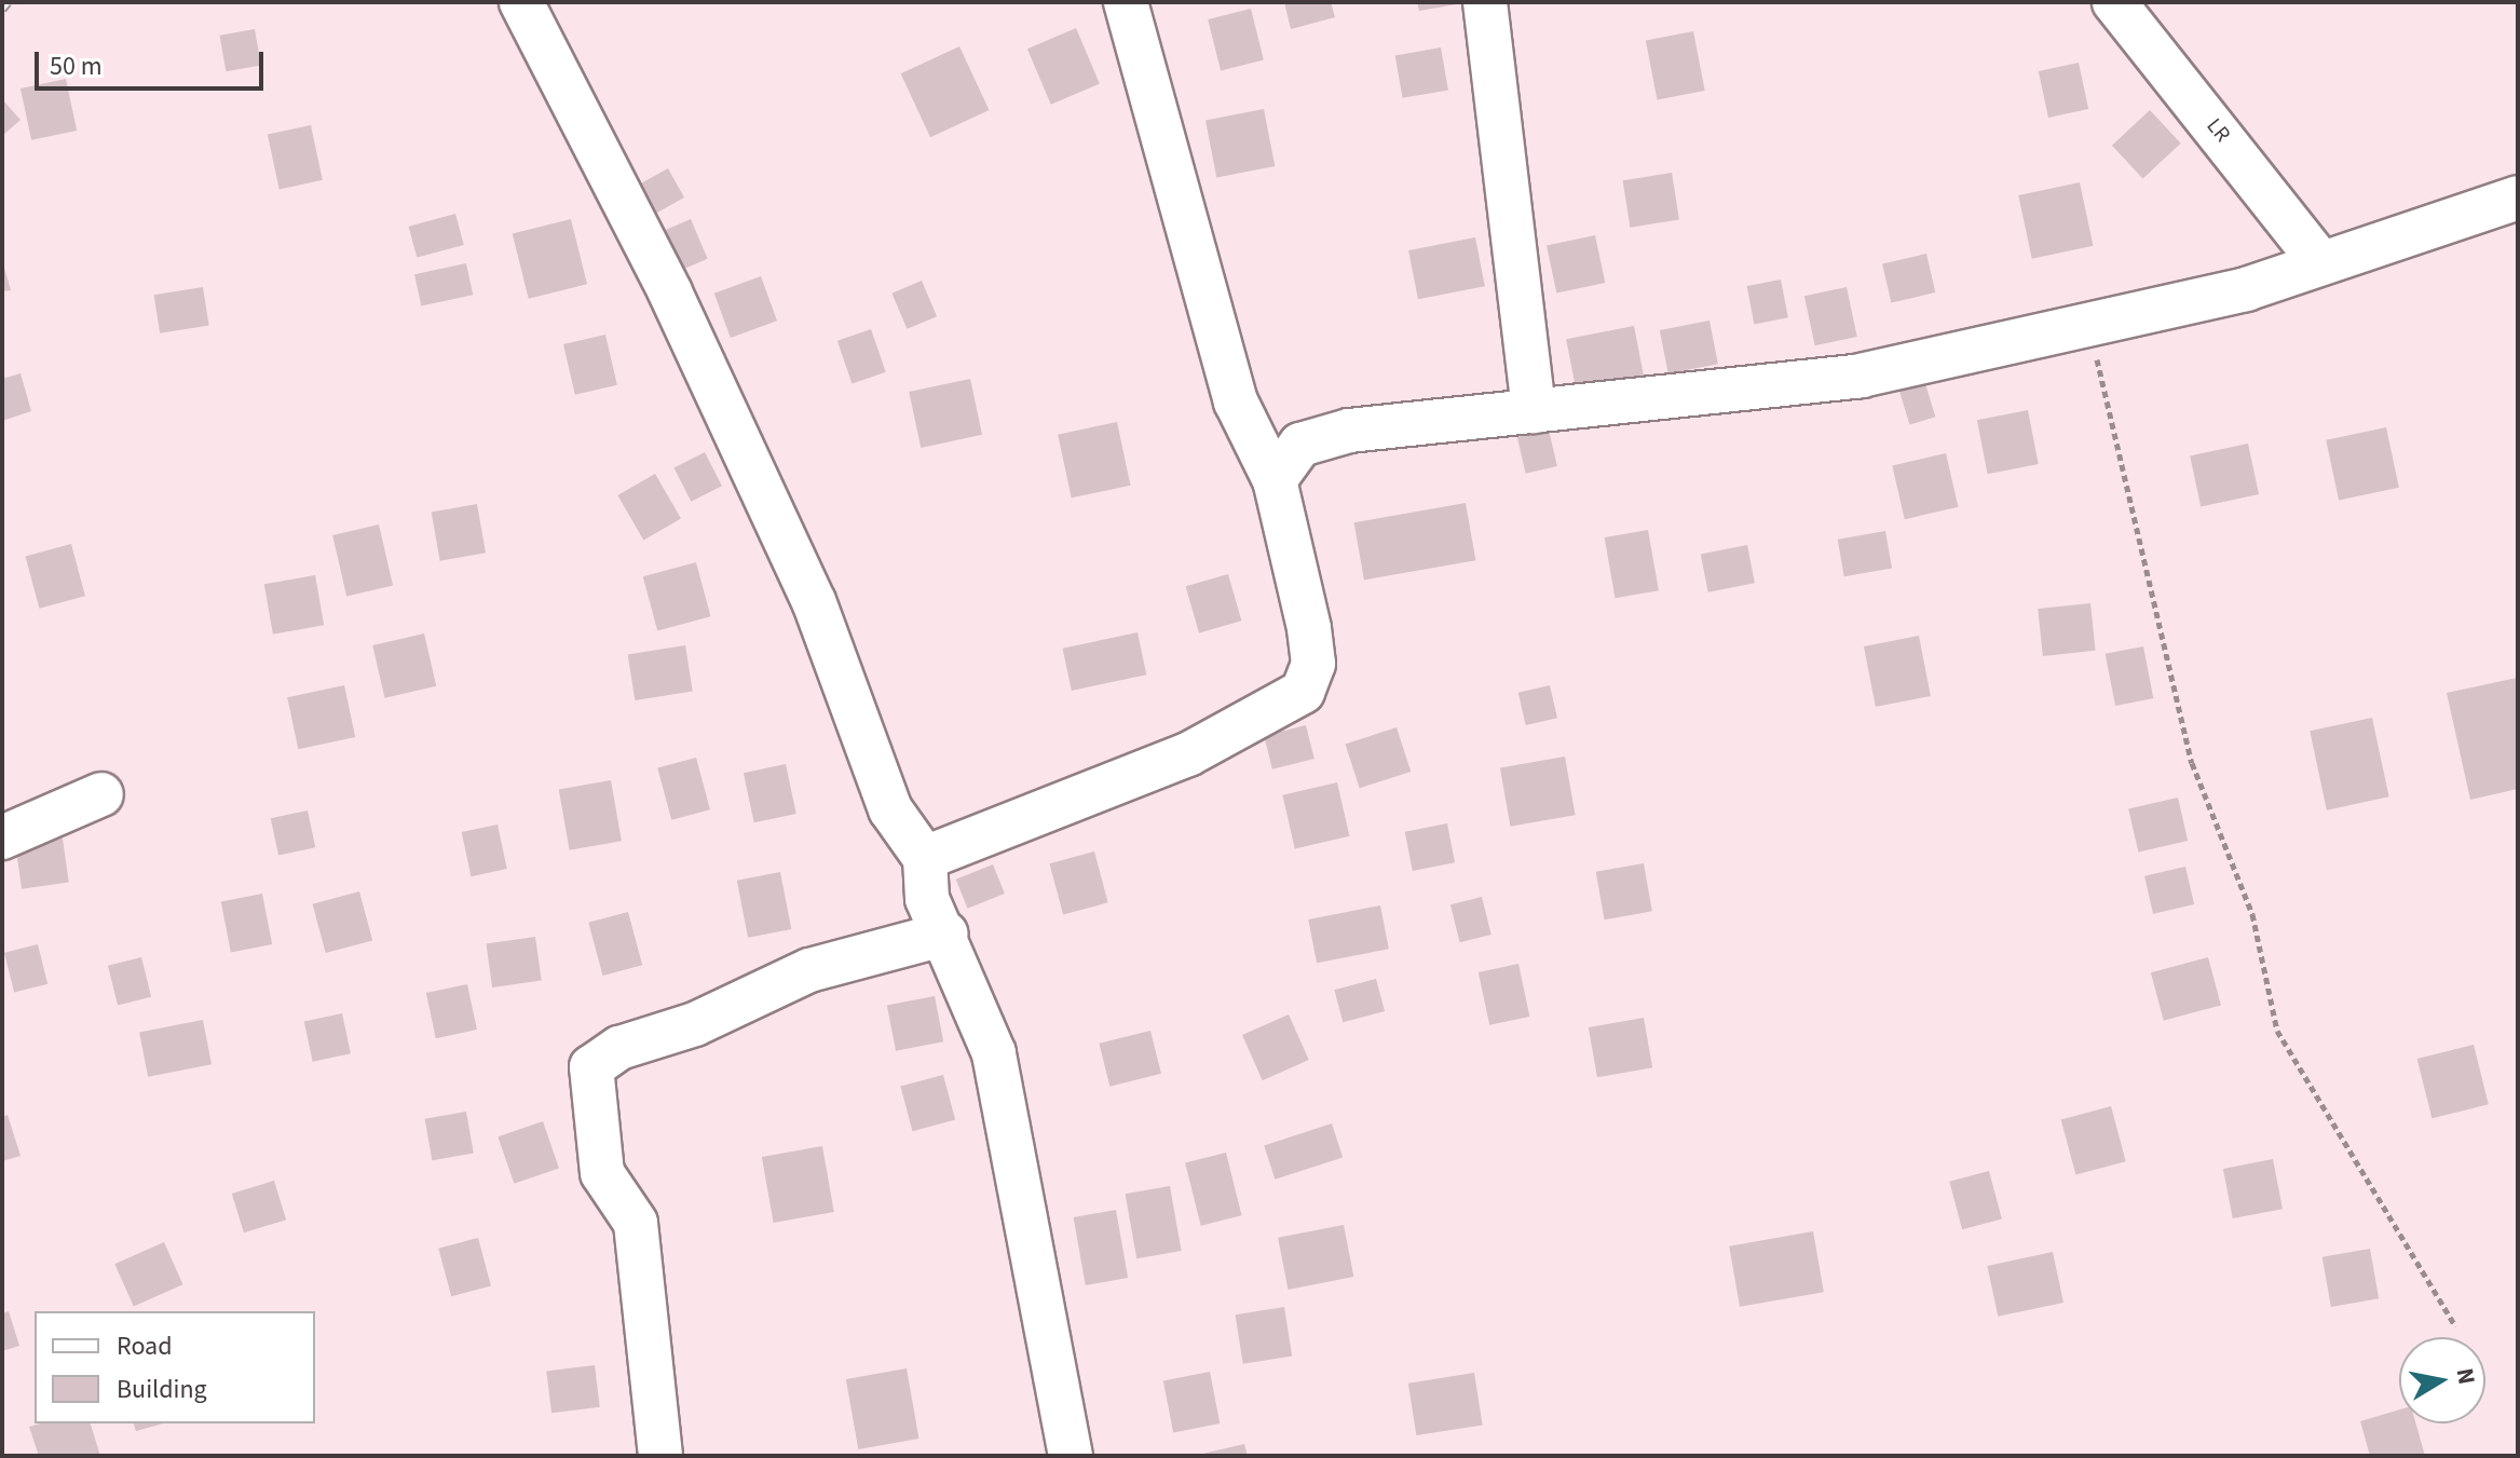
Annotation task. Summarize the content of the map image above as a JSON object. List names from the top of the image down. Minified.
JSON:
{"streets":{"street":["LR"]},"legend":["Road","Building"],"scale_bar":"50 m","north":"right"}
